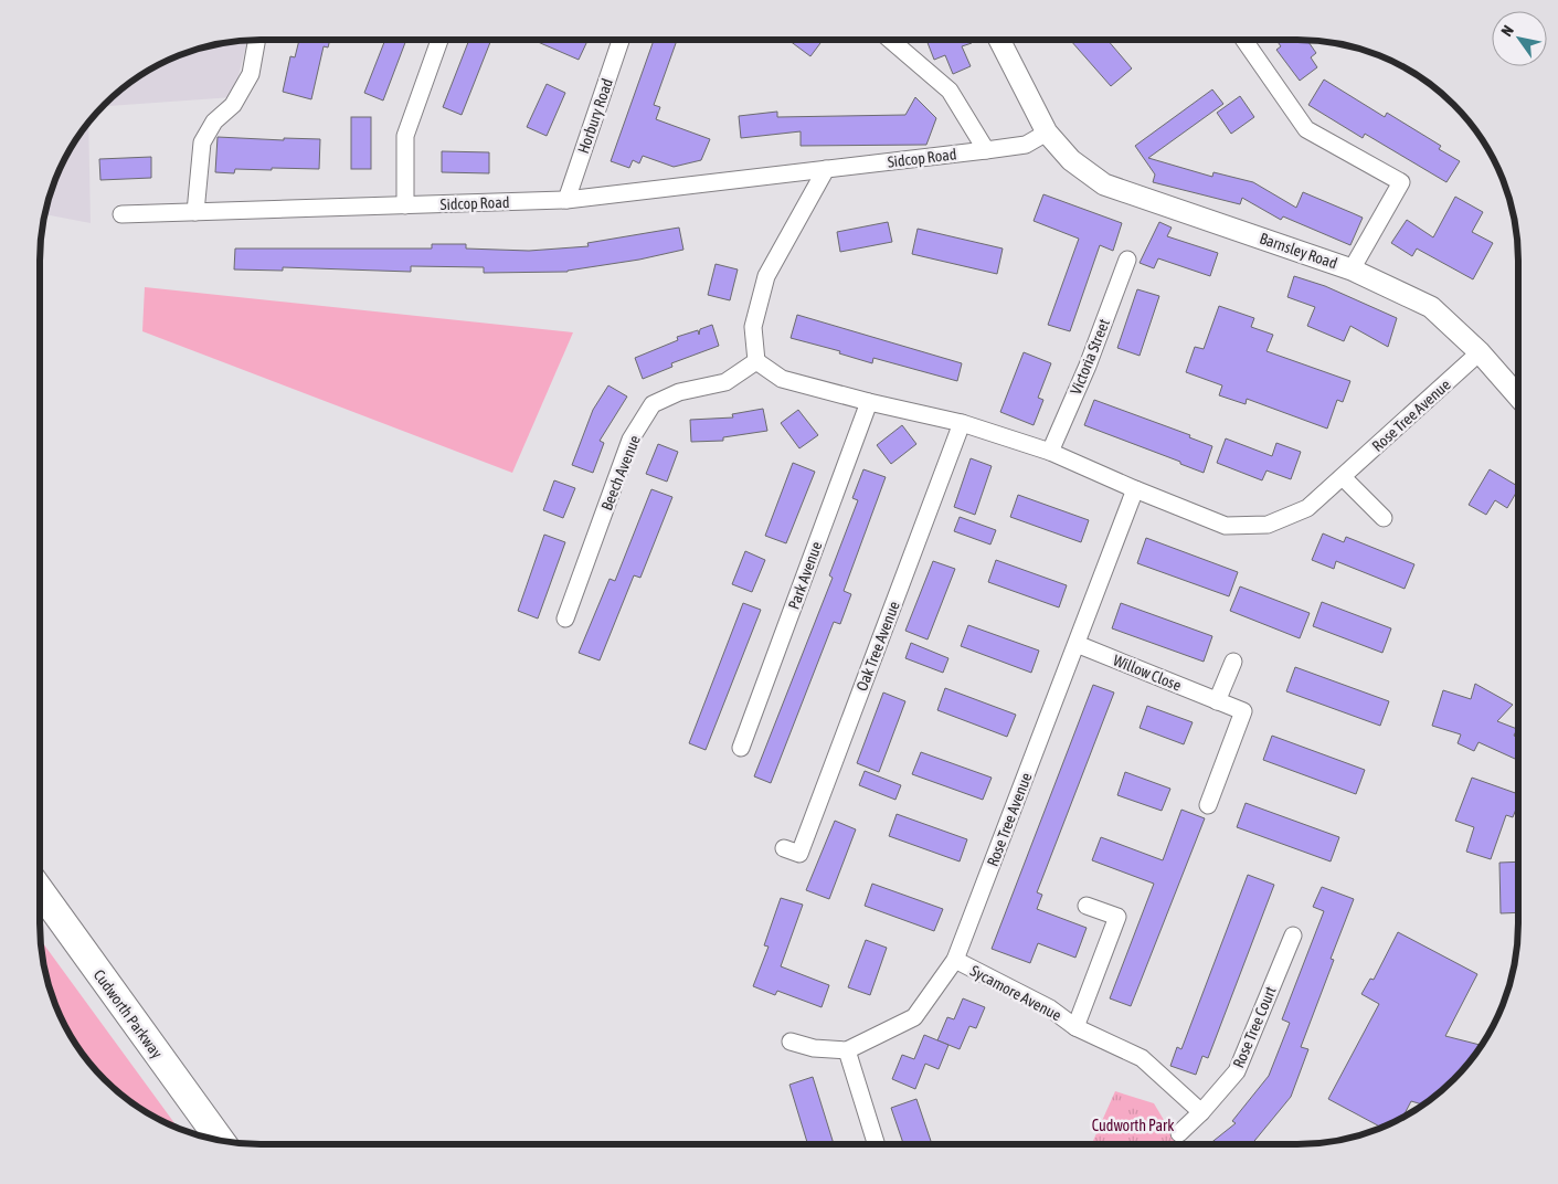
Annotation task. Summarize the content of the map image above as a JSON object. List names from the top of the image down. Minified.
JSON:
{"streets":{"highway":["Cudworth Parkway"],"street":["Horbury Road","Sidcop Road","Barnsley Road","Victoria Street","Rose Tree Avenue","Beech Avenue","Park Avenue","Oak Tree Avenue","Willow Close","Sycamore Avenue","Rose Tree Court"]},"crossings":[["Horbury Road","Sidcop Road"],["Sidcop Road","Barnsley Road"],["Barnsley Road","Rose Tree Avenue"],["Victoria Street","Rose Tree Avenue"],["Rose Tree Avenue","Oak Tree Avenue"],["Rose Tree Avenue","Willow Close"],["Rose Tree Avenue","Sycamore Avenue"],["Sycamore Avenue","Rose Tree Court"]],"parks":["Cudworth Park"],"north":"top left"}
